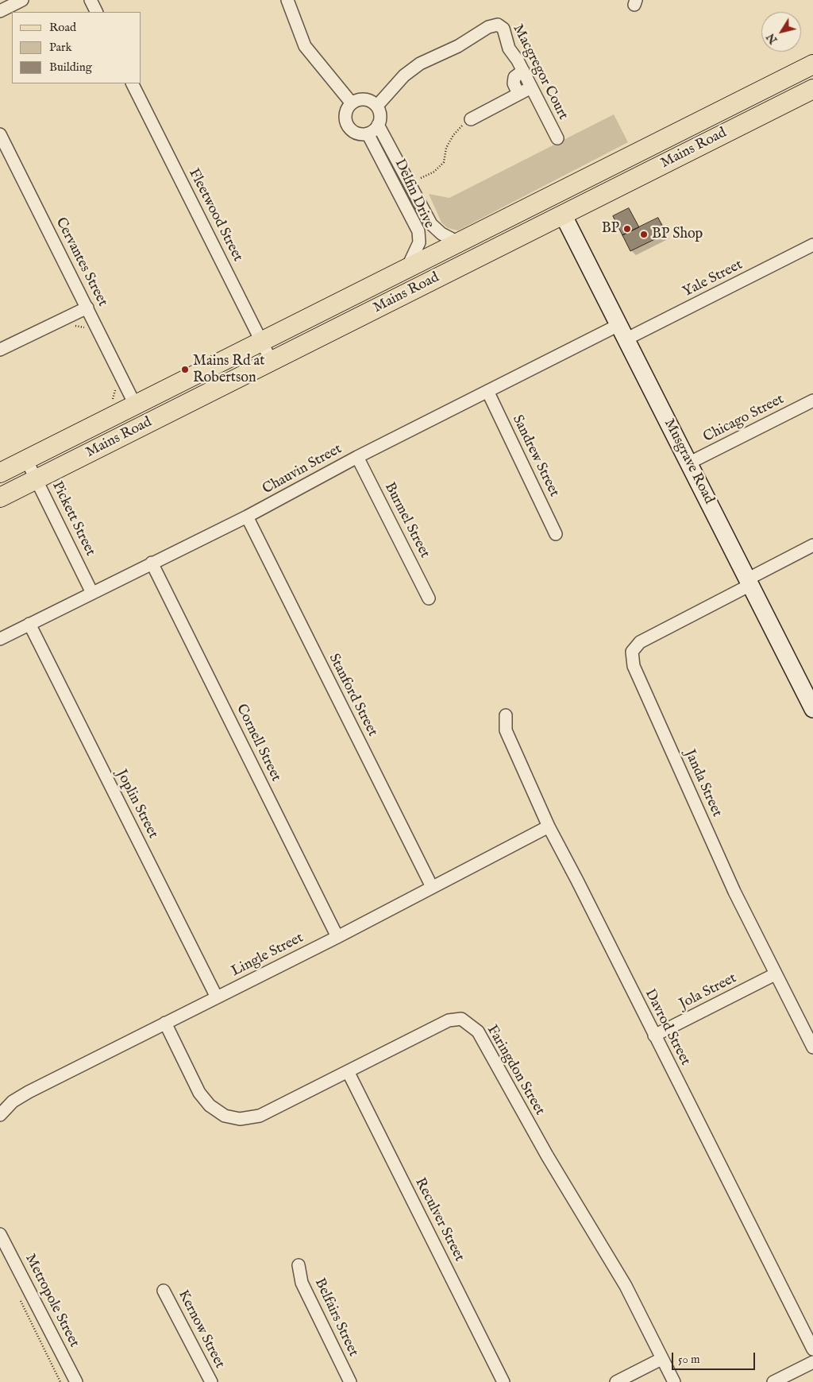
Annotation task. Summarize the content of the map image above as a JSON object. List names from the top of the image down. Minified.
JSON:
{"streets":{"main road":["Mains Road"],"street":["Macgregor Court","Delfin Drive","Fleetwood Street","Cervantes Street","Yale Street","Chicago Street","Sandrew Street","Musgrave Road","Chauvin Street","Pickett Street","Burmel Street","Stanford Street","Cornell Street","Janda Street","Joplin Street","Lingle Street","Jola Street","Davrod Street","Faringdon Street","Reculver Street","Metropole Street","Belfairs Street","Kernow Street"]},"crossings":[["Macgregor Court","Delfin Drive"],["Mains Road","Delfin Drive"],["Mains Road","Fleetwood Street"],["Mains Road","Cervantes Street"],["Mains Road","Musgrave Road"],["Mains Road","Pickett Street"],["Yale Street","Musgrave Road"],["Yale Street","Chauvin Street"],["Chicago Street","Musgrave Road"],["Sandrew Street","Chauvin Street"],["Musgrave Road","Chauvin Street"],["Musgrave Road","Janda Street"],["Chauvin Street","Pickett Street"],["Chauvin Street","Burmel Street"],["Chauvin Street","Stanford Street"],["Chauvin Street","Cornell Street"],["Chauvin Street","Joplin Street"],["Stanford Street","Lingle Street"],["Cornell Street","Lingle Street"],["Janda Street","Jola Street"],["Joplin Street","Lingle Street"],["Lingle Street","Davrod Street"],["Lingle Street","Faringdon Street"],["Jola Street","Davrod Street"],["Faringdon Street","Reculver Street"]],"places":["BP","BP Shop","Mains Rd at Robertson"],"legend":["Road","Park","Building"],"scale_bar":"50 m","north":"bottom left"}
